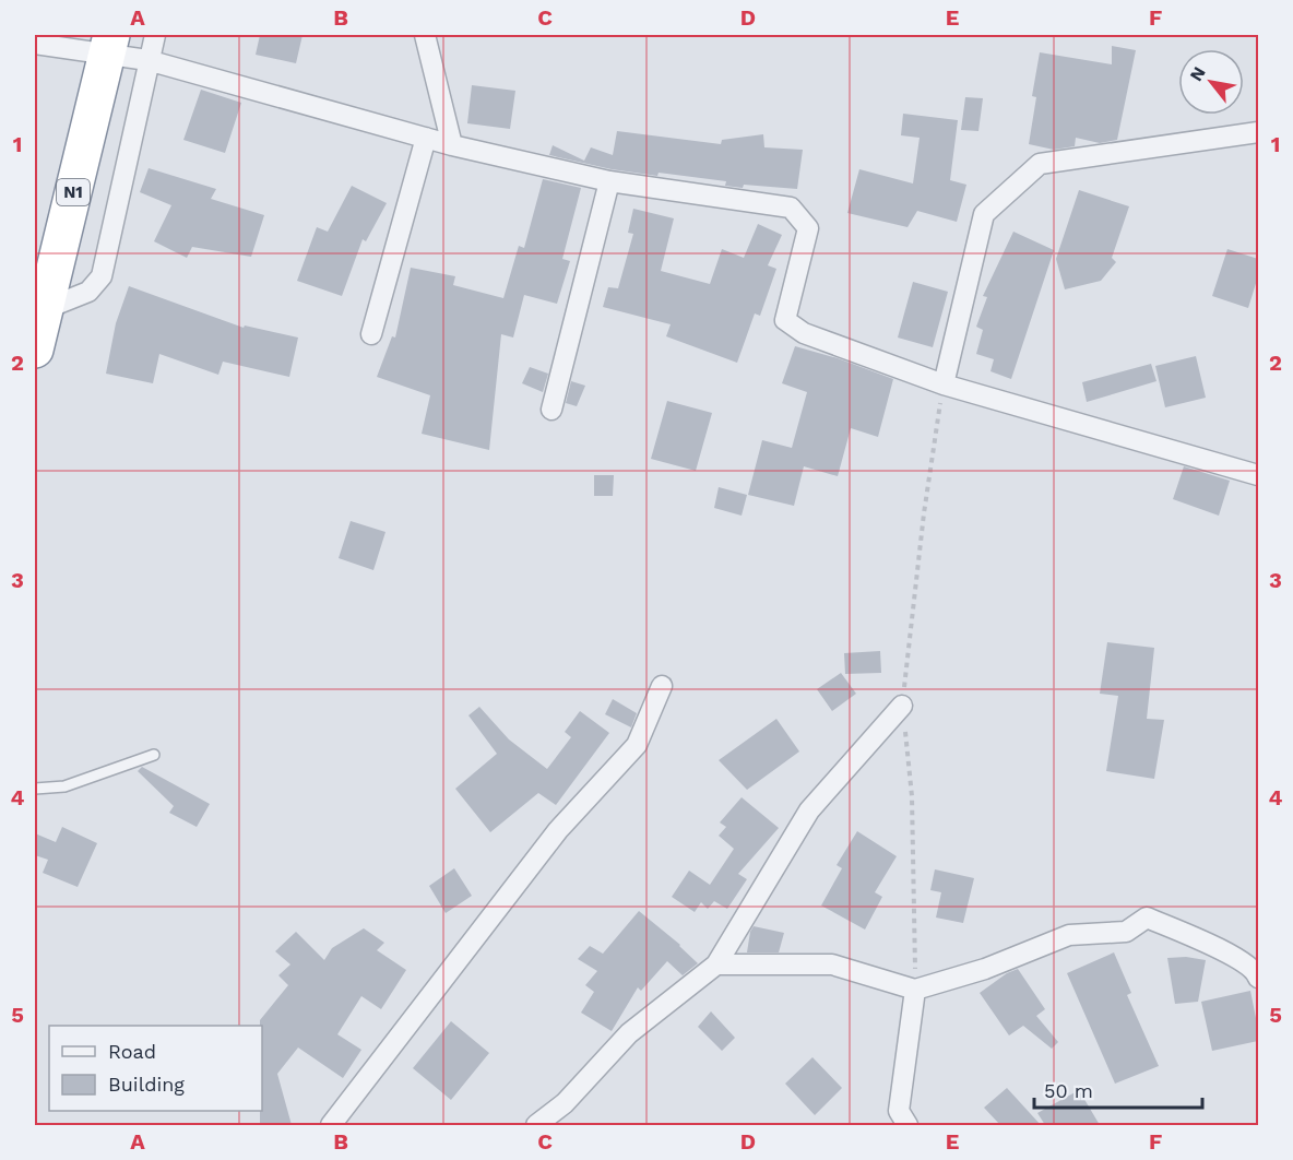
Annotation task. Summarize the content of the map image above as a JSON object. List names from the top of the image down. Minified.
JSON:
{"streets":{"highway":["N1"]},"legend":["Road","Building"],"scale_bar":"50 m","north":"top left","grid":{"columns":["A","B","C","D","E","F"],"rows":["1","2","3","4","5"]}}
